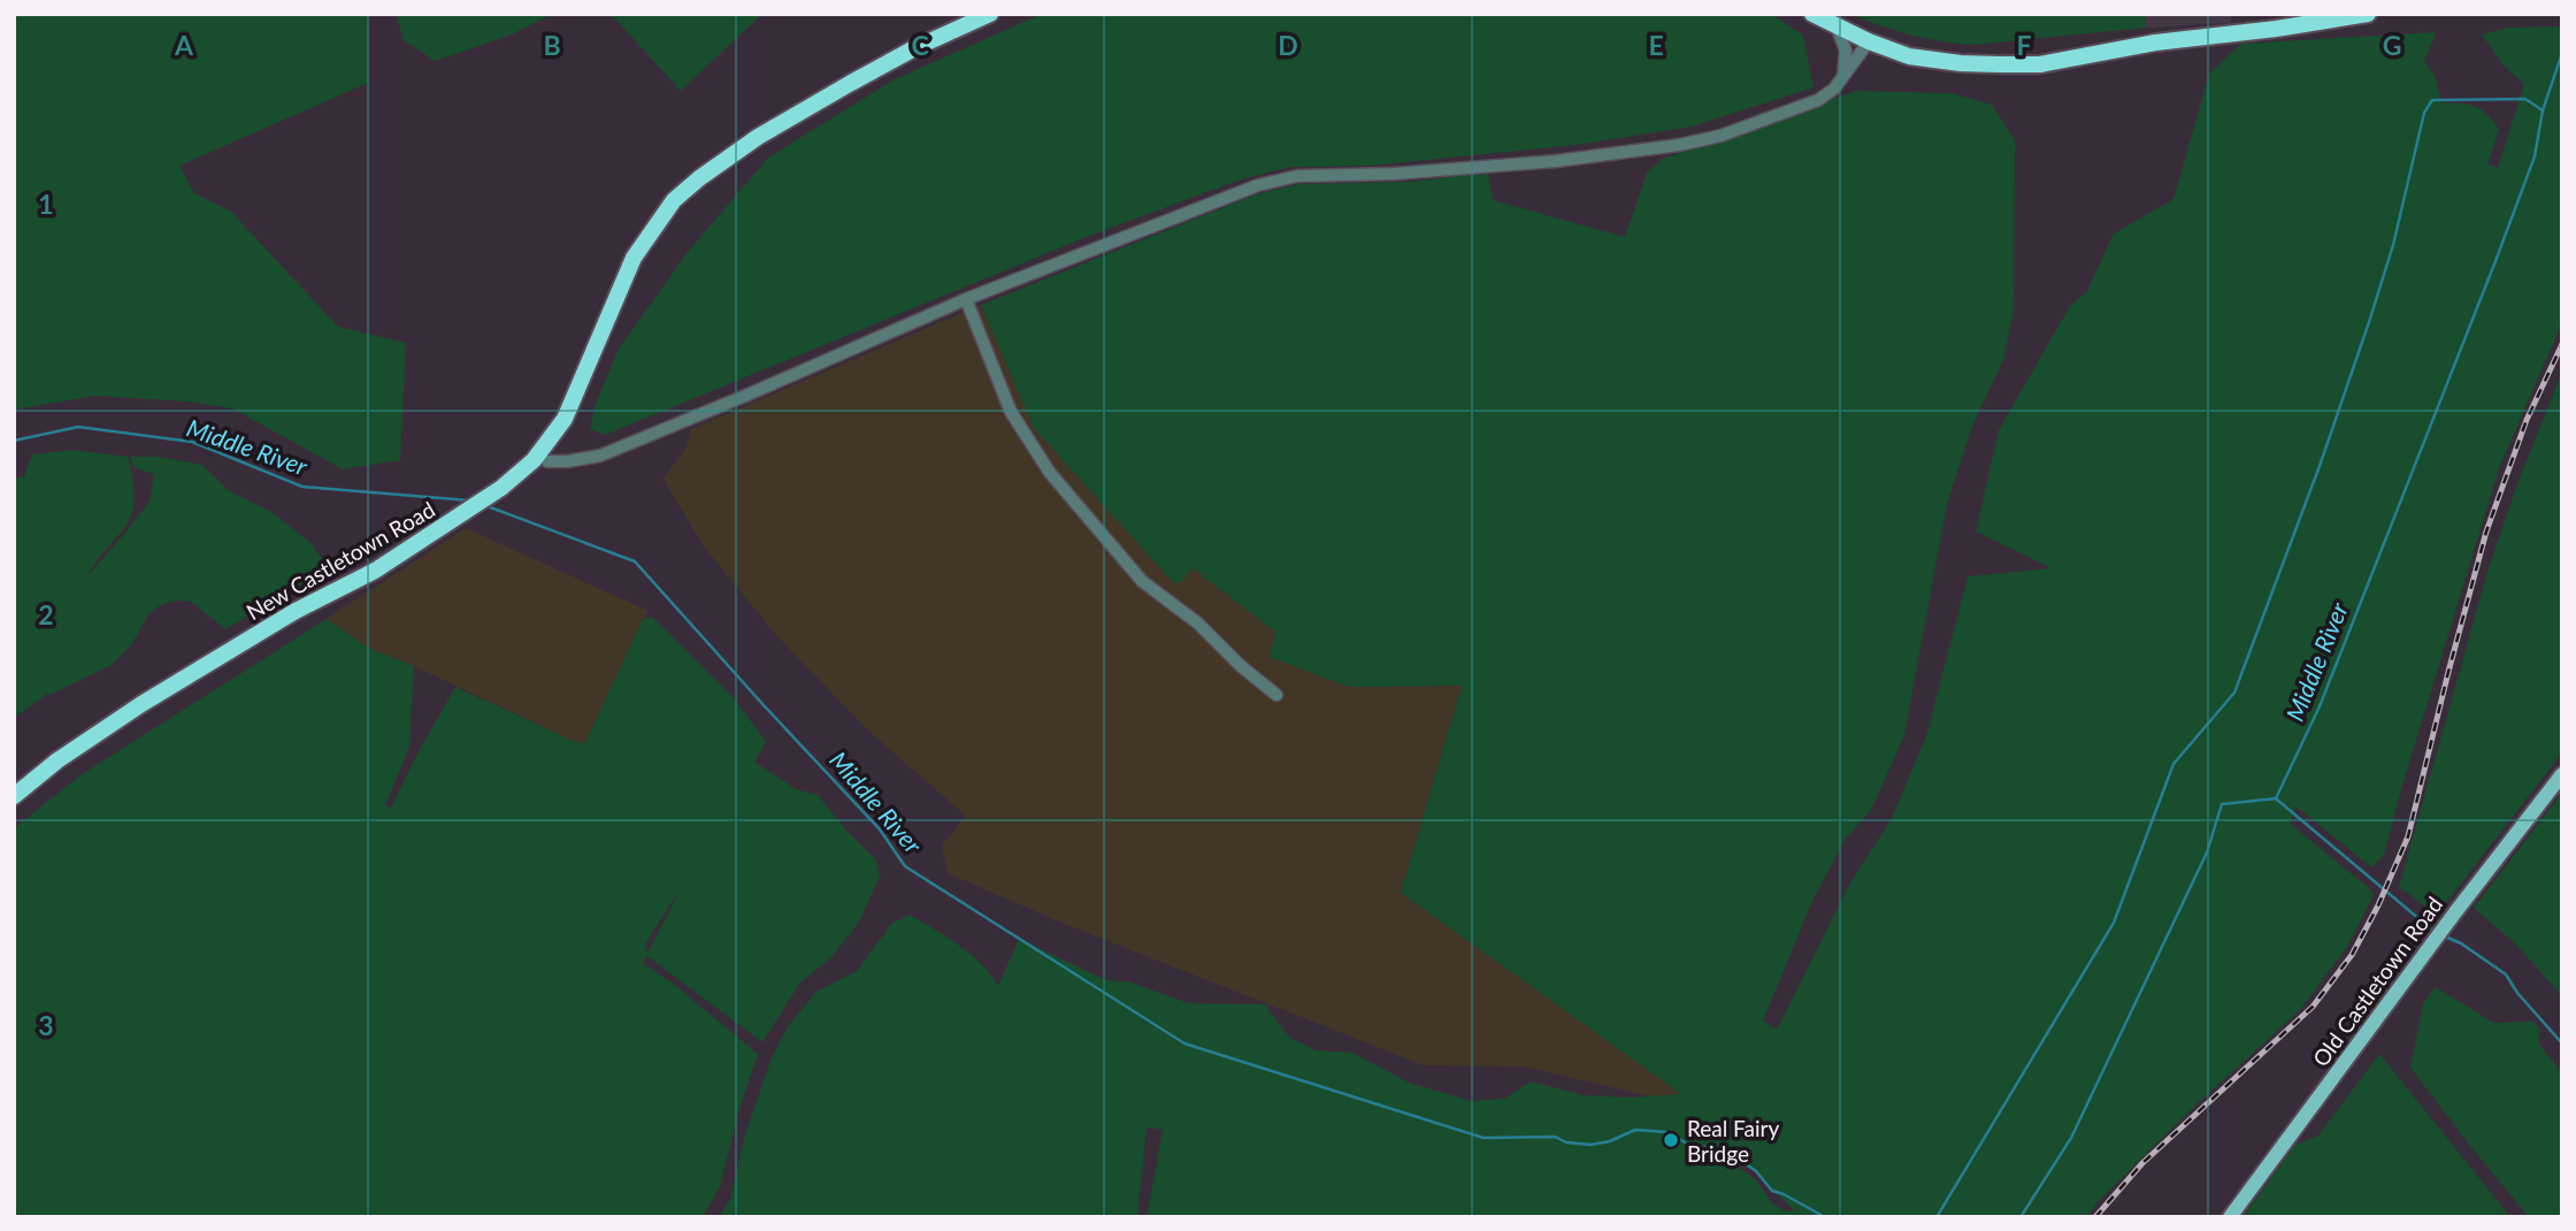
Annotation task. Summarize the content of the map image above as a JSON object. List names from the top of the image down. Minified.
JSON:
{"streets":{"highway":["New Castletown Road"],"main road":["Old Castletown Road"]},"water":["Middle River"],"places":["Real Fairy Bridge"],"grid":{"columns":["A","B","C","D","E","F","G"],"rows":["1","2","3"]}}
